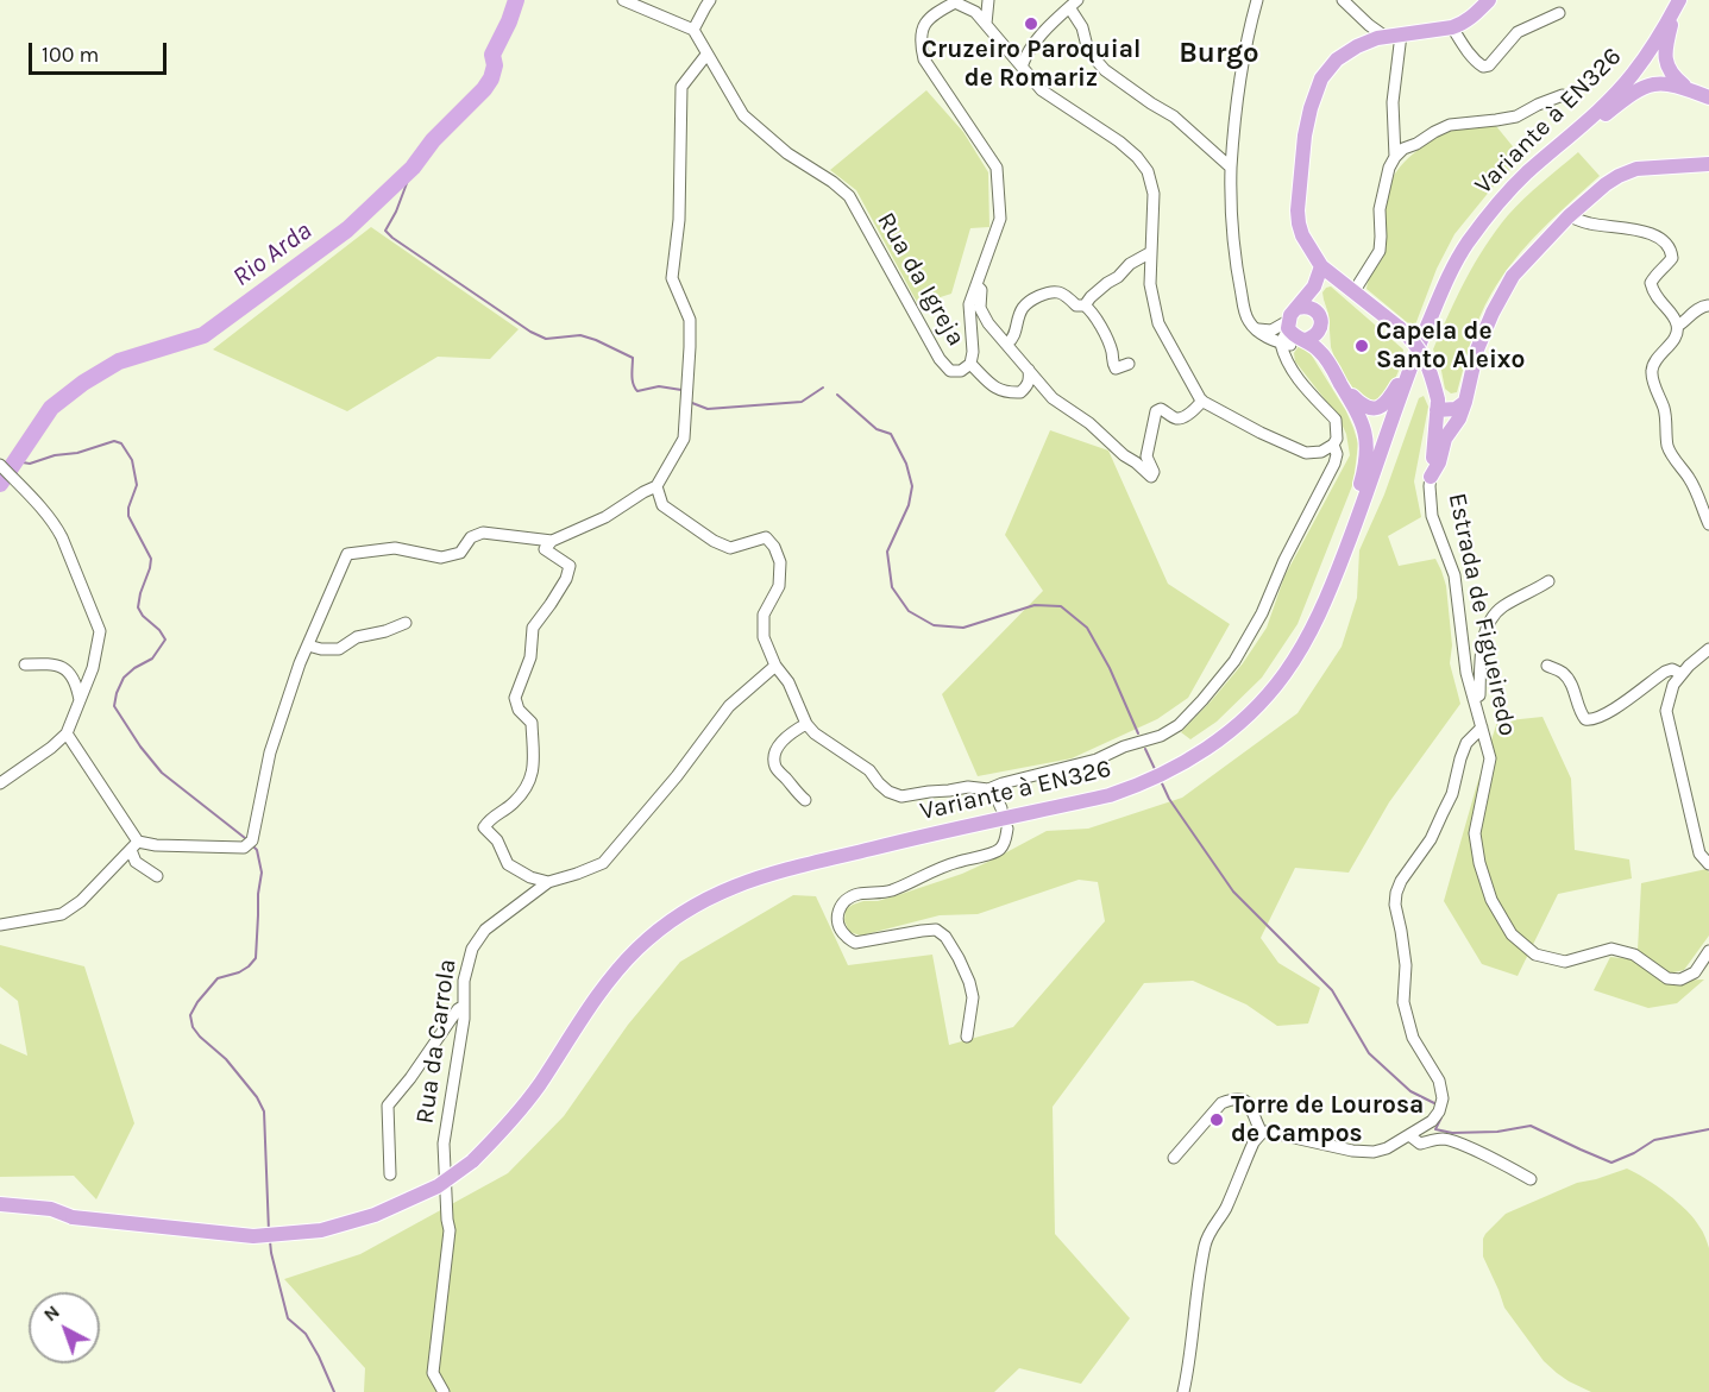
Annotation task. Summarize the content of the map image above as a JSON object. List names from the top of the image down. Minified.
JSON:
{"streets":{"main road":["Variante à EN326","Estrada de Figueiredo"],"street":["Rua da Igreja","Rua da Carrola"]},"districts":["Burgo"],"water":["Rio Arda"],"places":["Cruzeiro Paroquial de Romariz","Capela de Santo Aleixo","Torre de Lourosa de Campos"],"scale_bar":"100 m","north":"top left"}
